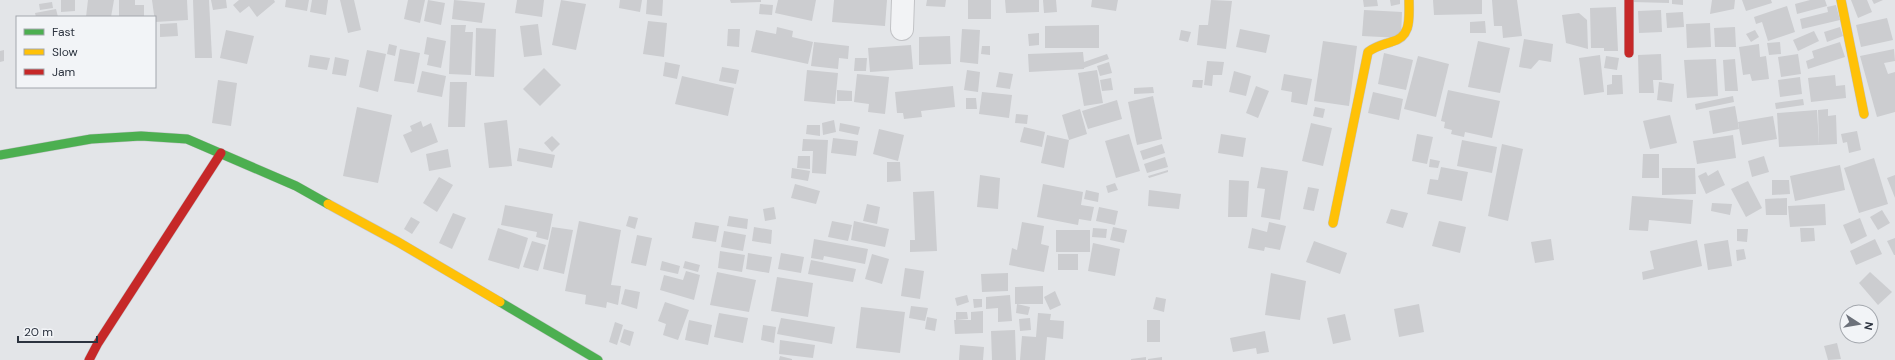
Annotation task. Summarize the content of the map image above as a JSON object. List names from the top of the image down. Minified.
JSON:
{"legend":["Fast","Slow","Jam"],"scale_bar":"20 m","north":"right"}
